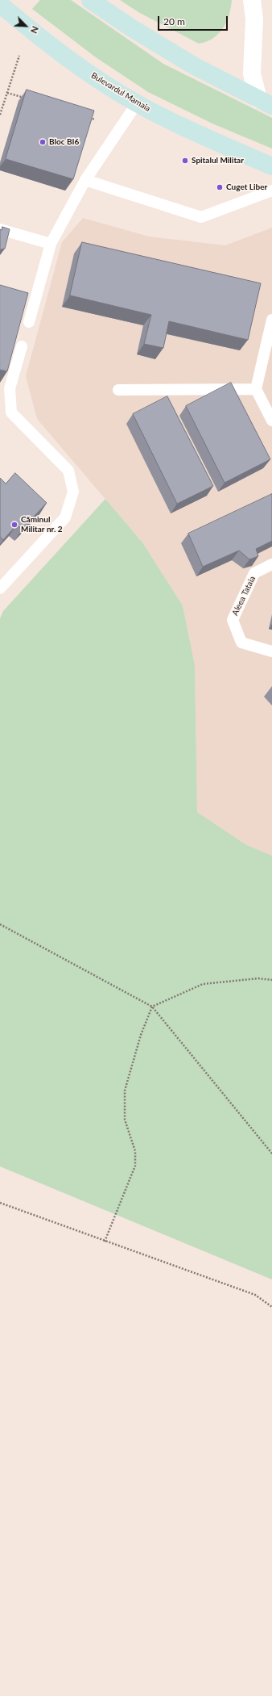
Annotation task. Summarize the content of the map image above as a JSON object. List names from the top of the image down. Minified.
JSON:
{"streets":{"main road":["Bulevardul Mamaia"],"lane":["Aleea Tataia"]},"places":["Bloc BI6","Spitalul Militar","Cuget Liber","Căminul Militar nr. 2"],"scale_bar":"20 m","north":"bottom right"}
